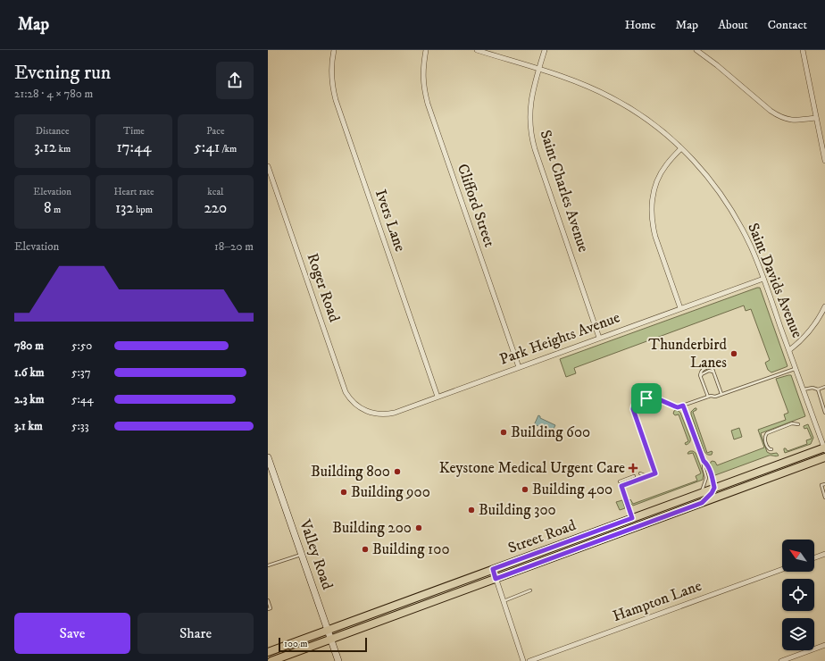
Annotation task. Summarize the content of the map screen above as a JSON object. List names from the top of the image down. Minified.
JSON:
{"streets":{"main road":["Street Road"],"street":["Saint Charles Avenue","Clifford Street","Ivers Lane","Saint Davids Avenue","Roger Road","Park Heights Avenue","Valley Road","Hampton Lane"]},"crossings":[["Saint Charles Avenue","Saint Davids Avenue"],["Saint Charles Avenue","Park Heights Avenue"],["Clifford Street","Park Heights Avenue"],["Ivers Lane","Park Heights Avenue"],["Saint Davids Avenue","Park Heights Avenue"],["Saint Davids Avenue","Street Road"],["Roger Road","Park Heights Avenue"],["Street Road","Valley Road"]],"places":{"other":["Thunderbird Lanes","Building 600","Building 800","Building 400","Building 900","Building 300","Building 200","Building 100"],"health":["Keystone Medical Urgent Care"]},"scale_bar":"100 m","north":"top left","page":{"header":"Map","nav":["Home","Map","About","Contact"],"heading":["Evening run","21:28 · 4 × 780 m"],"stats":[["Distance","3.12 km"],["Time","17:44"],["Pace","5:41 /km"],["Elevation","8 m"],["Heart rate","132 bpm"],["kcal","220"]],"chart":["Elevation","18–20 m"],"list":[{"name":"780 m","note":"5:50"},{"name":"1.6 km","note":"5:37"},{"name":"2.3 km","note":"5:44"},{"name":"3.1 km","note":"5:33"}],"buttons":["Save","Share"],"scale":"100 m"}}
